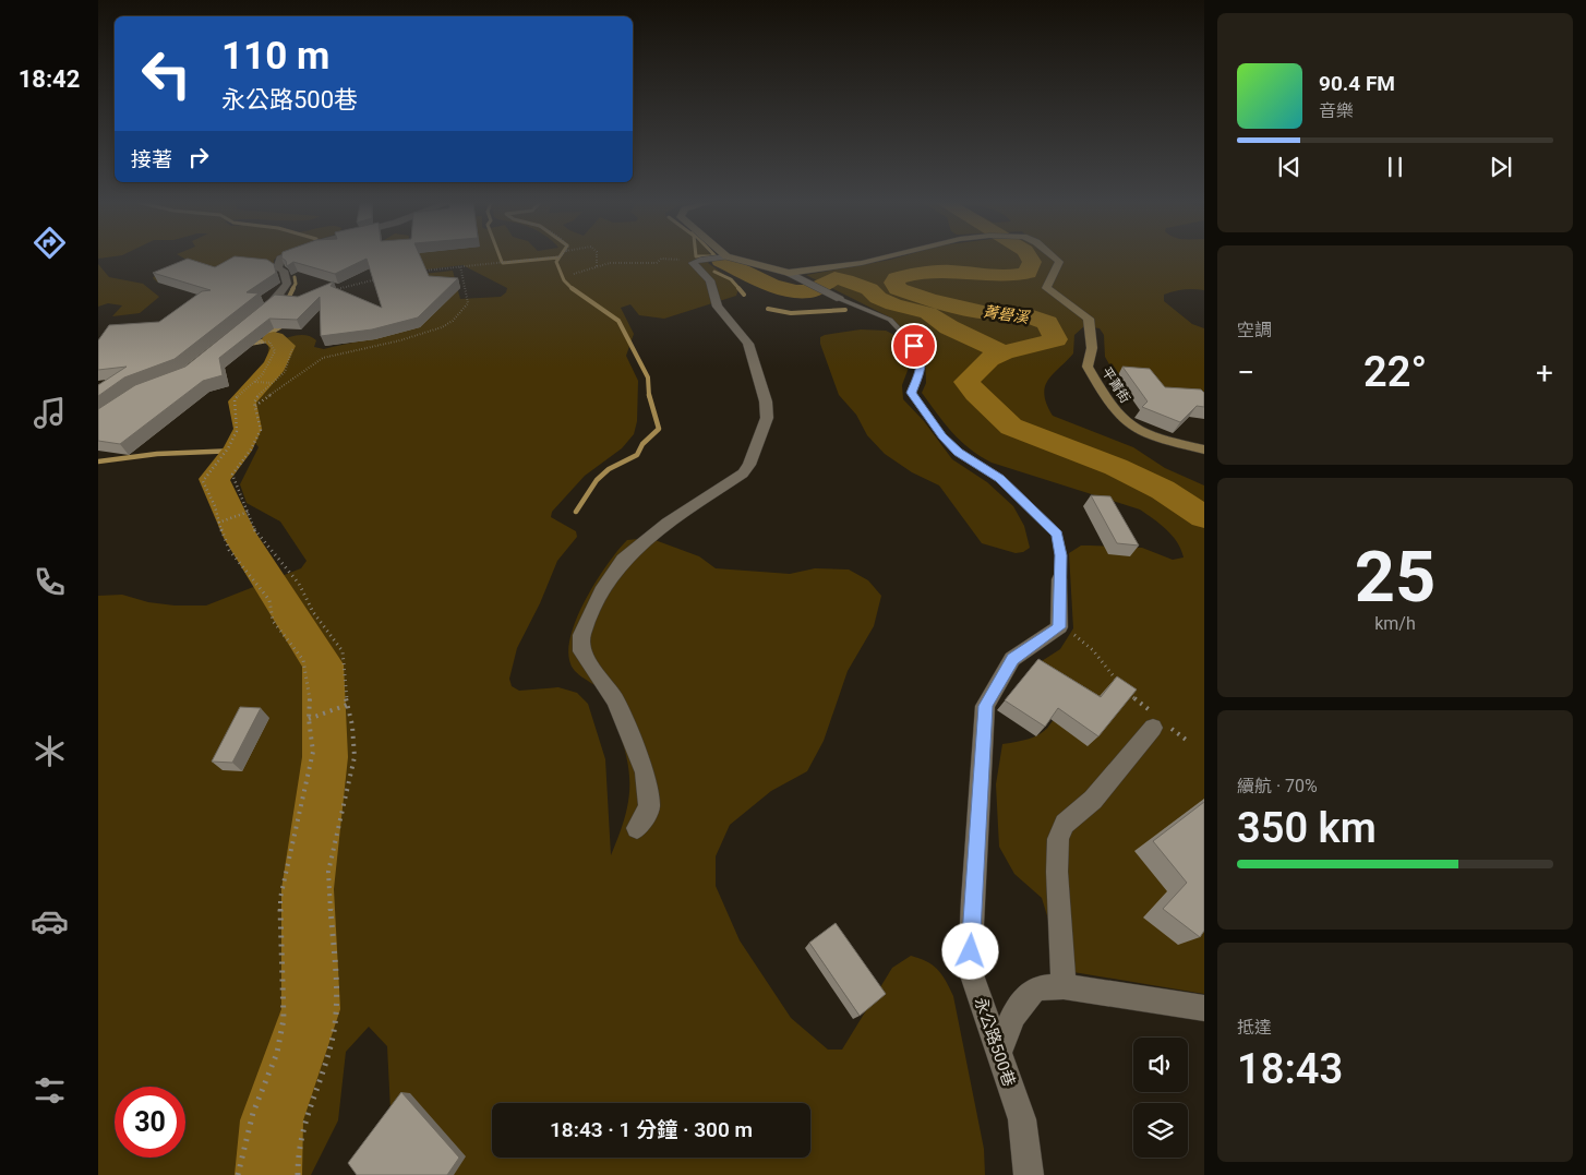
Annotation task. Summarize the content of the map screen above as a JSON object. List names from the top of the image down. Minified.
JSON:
{"streets":{"street":["平菁街","永公路500巷"]},"water":["菁礐溪"],"page":{"tabs":"18:42","turn":["110 m","永公路500巷"],"song":["90.4 FM","音樂"],"then":"接著","tile":["空調",["25","km/h"],["續航 · 70%","350 km"],["抵達","18:43"]],"heat":["−","22°","+"],"limit":"30","trip":"18:43 · 1 分鐘 · 300 m"}}
